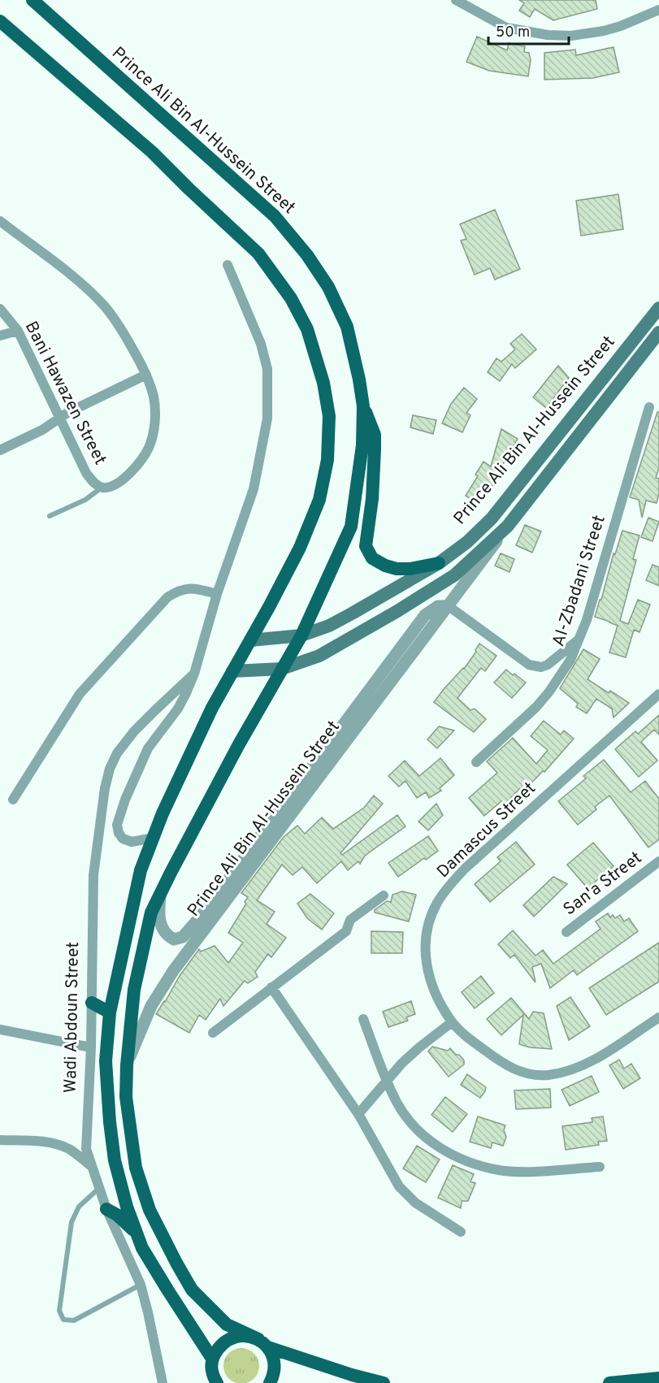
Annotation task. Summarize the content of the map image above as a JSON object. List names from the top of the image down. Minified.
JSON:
{"streets":{"main road":["Prince Ali Bin Al-Hussein Street"],"street":["Bani Hawazen Street","Al-Zbadani Street","Damascus Street","San'a Street","Wadi Abdoun Street"]},"scale_bar":"50 m"}
